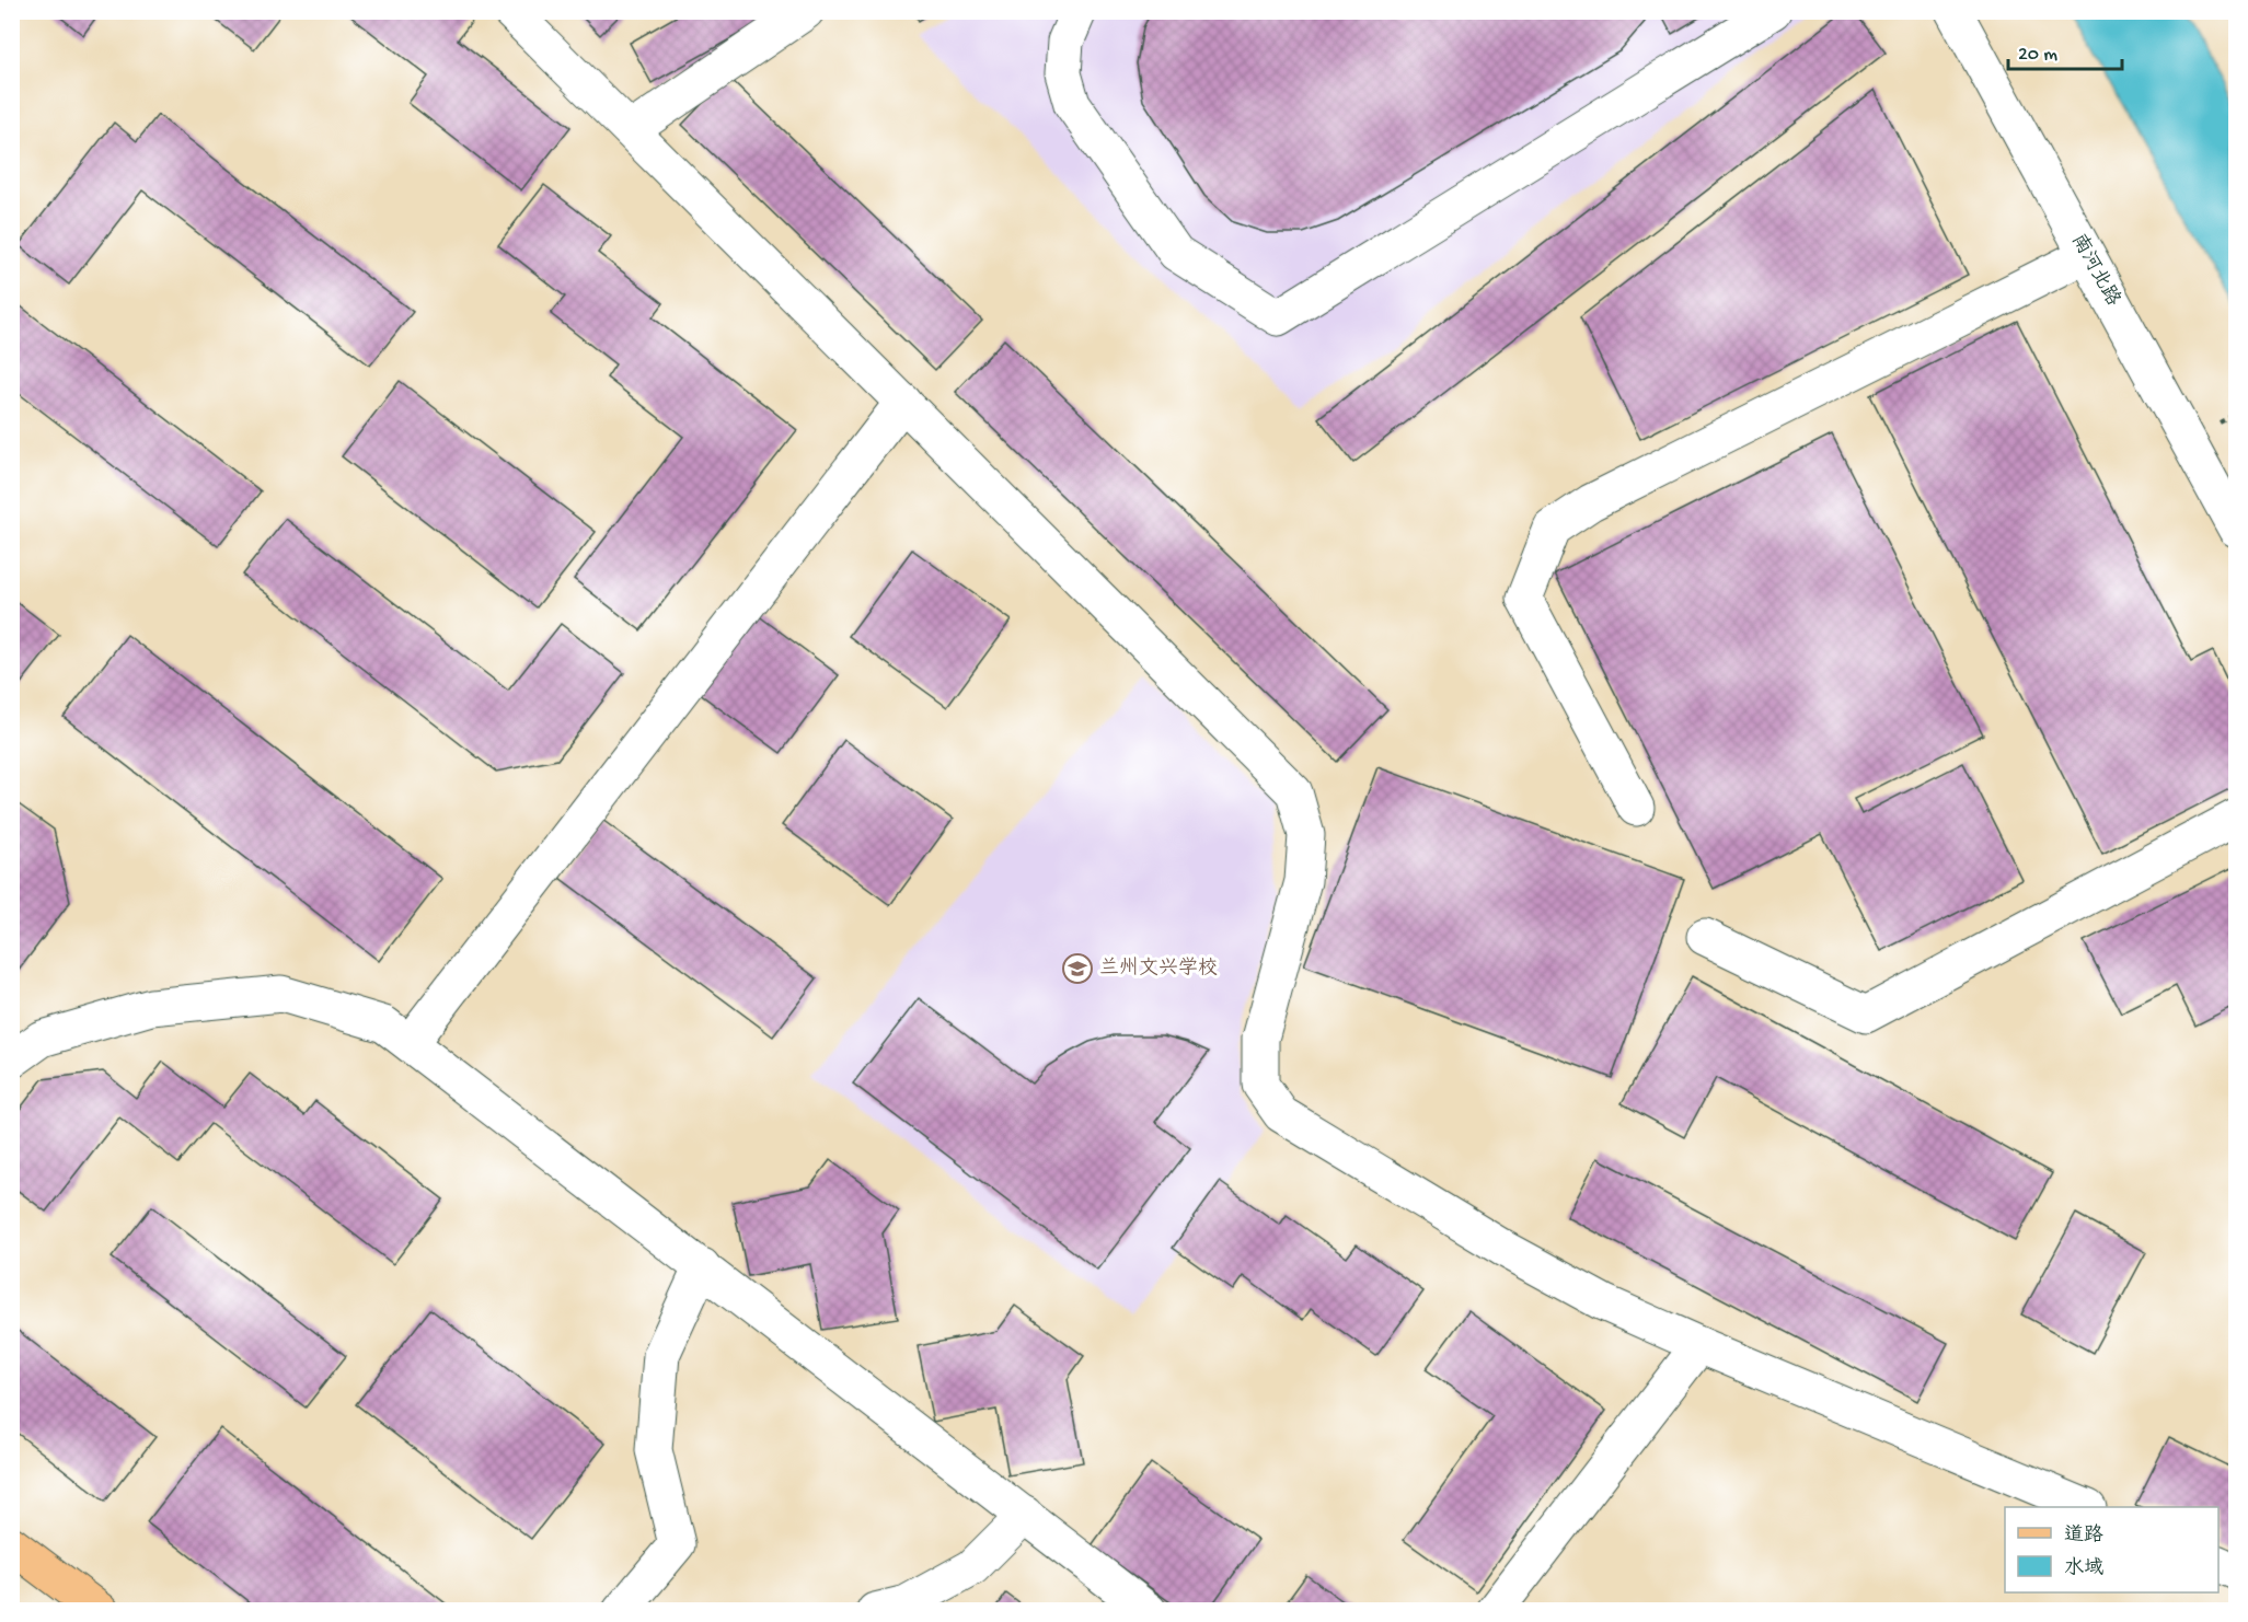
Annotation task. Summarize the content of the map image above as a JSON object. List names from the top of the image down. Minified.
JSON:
{"streets":{"street":["南河北路"]},"places":{"school or university":["兰州文兴学校"]},"legend":["道路","水域"],"scale_bar":"20 m"}
